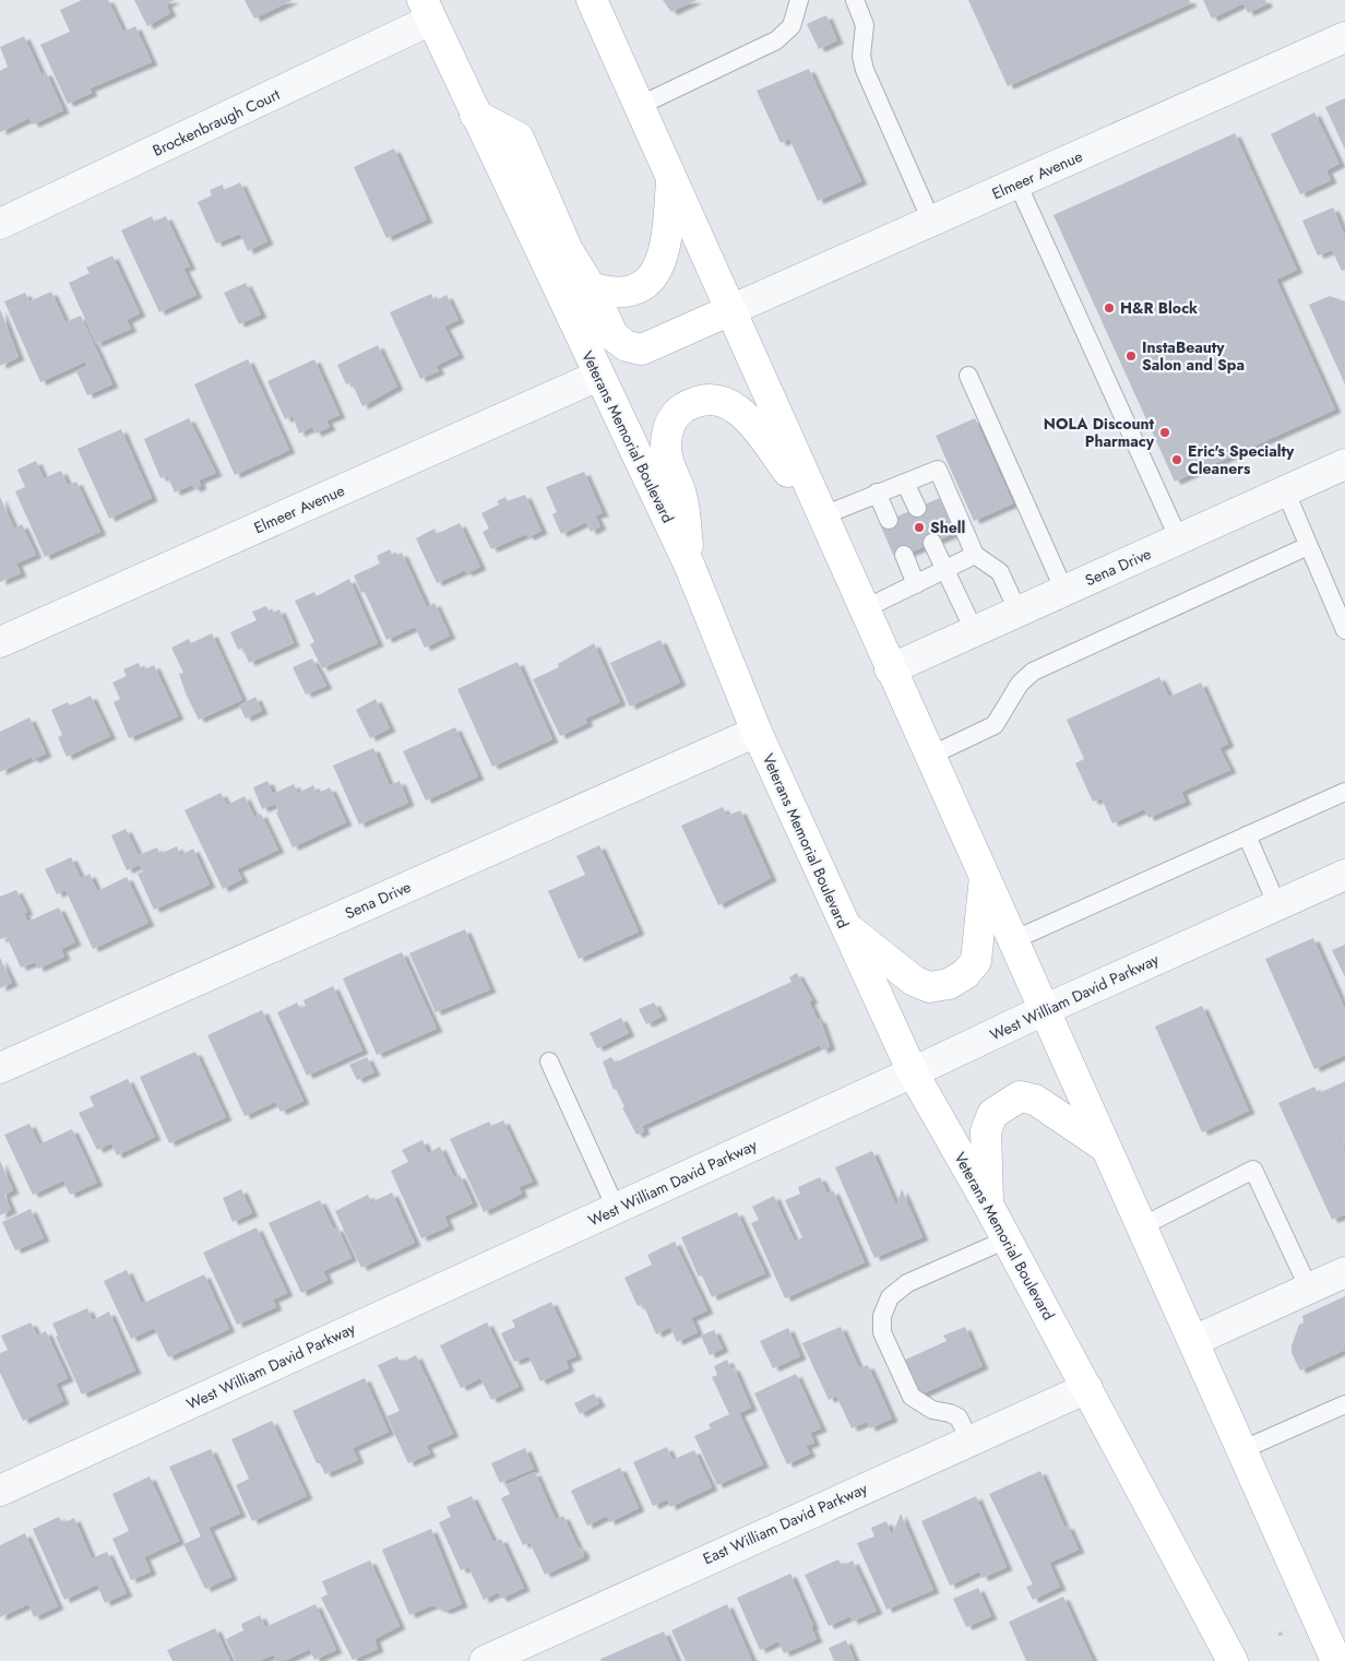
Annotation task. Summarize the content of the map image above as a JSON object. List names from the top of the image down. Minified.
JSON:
{"streets":{"main road":["Veterans Memorial Boulevard"],"street":["Brockenbraugh Court","Elmeer Avenue","Sena Drive","West William David Parkway","East William David Parkway"]},"crossings":[["Brockenbraugh Court","Veterans Memorial Boulevard"],["Elmeer Avenue","Veterans Memorial Boulevard"],["Veterans Memorial Boulevard","Sena Drive"],["Veterans Memorial Boulevard","West William David Parkway"],["Veterans Memorial Boulevard","East William David Parkway"]],"places":["H&R Block","InstaBeauty Salon and Spa","NOLA Discount Pharmacy","Eric's Specialty Cleaners","Shell"]}
